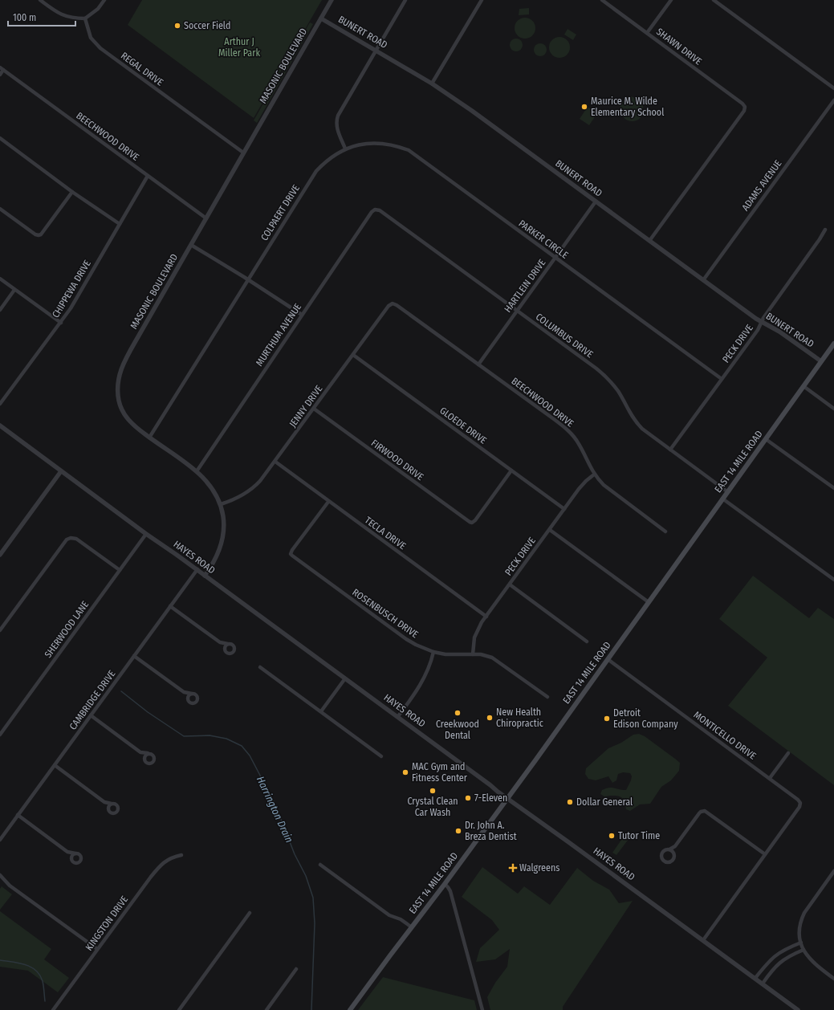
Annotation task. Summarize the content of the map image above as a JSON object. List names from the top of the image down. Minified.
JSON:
{"streets":{"main road":["EAST 14 MILE ROAD"],"street":["BUNERT ROAD","SHAWN DRIVE","MASONIC BOULEVARD","REGAL DRIVE","BEECHWOOD DRIVE","ADAMS AVENUE","COLPAERT DRIVE","PARKER CIRCLE","HARTLEIN DRIVE","CHIPPEWA DRIVE","MURTHUM AVENUE","COLUMBUS DRIVE","PECK DRIVE","JENNY DRIVE","GLOEDE DRIVE","FIRWOOD DRIVE","TECLA DRIVE","HAYES ROAD","ROSENBUSCH DRIVE","SHERWOOD LANE","CAMBRIDGE DRIVE","MONTICELLO DRIVE","KINGSTON DRIVE"]},"crossings":[["BUNERT ROAD","SHAWN DRIVE"],["BUNERT ROAD","MASONIC BOULEVARD"],["BUNERT ROAD","ADAMS AVENUE"],["BUNERT ROAD","HARTLEIN DRIVE"],["BUNERT ROAD","PECK DRIVE"],["BUNERT ROAD","EAST 14 MILE ROAD"],["MASONIC BOULEVARD","REGAL DRIVE"],["MASONIC BOULEVARD","BEECHWOOD DRIVE"],["MASONIC BOULEVARD","COLPAERT DRIVE"],["MASONIC BOULEVARD","MURTHUM AVENUE"],["MASONIC BOULEVARD","JENNY DRIVE"],["MASONIC BOULEVARD","HAYES ROAD"],["BEECHWOOD DRIVE","HARTLEIN DRIVE"],["BEECHWOOD DRIVE","CHIPPEWA DRIVE"],["BEECHWOOD DRIVE","PECK DRIVE"],["BEECHWOOD DRIVE","JENNY DRIVE"],["COLPAERT DRIVE","PARKER CIRCLE"],["PARKER CIRCLE","HARTLEIN DRIVE"],["PARKER CIRCLE","PECK DRIVE"],["HARTLEIN DRIVE","COLUMBUS DRIVE"],["MURTHUM AVENUE","COLUMBUS DRIVE"],["COLUMBUS DRIVE","PECK DRIVE"],["COLUMBUS DRIVE","EAST 14 MILE ROAD"],["PECK DRIVE","GLOEDE DRIVE"],["PECK DRIVE","TECLA DRIVE"],["PECK DRIVE","ROSENBUSCH DRIVE"],["JENNY DRIVE","GLOEDE DRIVE"],["JENNY DRIVE","FIRWOOD DRIVE"],["JENNY DRIVE","TECLA DRIVE"],["GLOEDE DRIVE","FIRWOOD DRIVE"],["EAST 14 MILE ROAD","HAYES ROAD"],["EAST 14 MILE ROAD","MONTICELLO DRIVE"],["TECLA DRIVE","ROSENBUSCH DRIVE"],["HAYES ROAD","SHERWOOD LANE"],["HAYES ROAD","CAMBRIDGE DRIVE"]],"water":["Harrington Drain"],"parks":["Arthur J Miller Park"],"places":{"other":["Soccer Field","Maurice M. Wilde Elementary School","Creekwood Dental","New Health Chiropractic","Detroit Edison Company","MAC Gym and Fitness Center","Crystal Clean Car Wash","7-Eleven","Dollar General","Dr. John A. Breza Dentist","Tutor Time"],"health":["Walgreens"]},"scale_bar":"100 m"}
